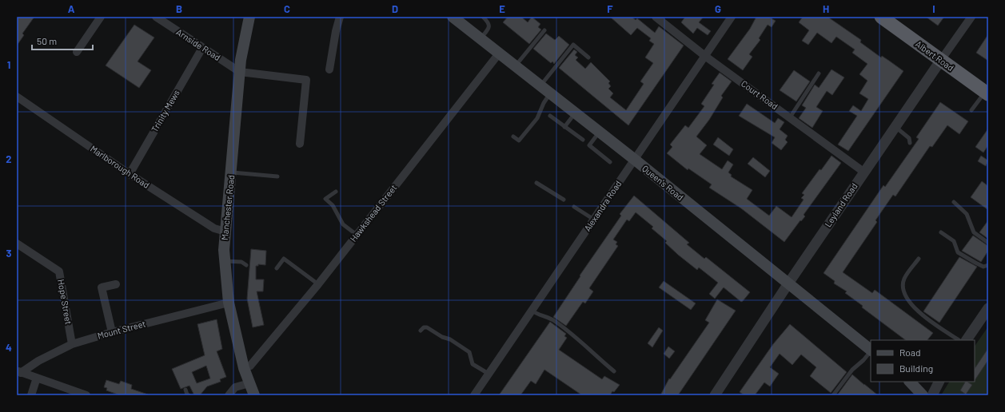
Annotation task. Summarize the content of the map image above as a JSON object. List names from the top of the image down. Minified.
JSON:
{"streets":{"highway":["Albert Road"],"main road":["Queen's Road","Manchester Road"],"street":["Arnside Road","Court Road","Trinity Mews","Marlborough Road","Leyland Road","Alexandra Road","Hawkshead Street","Hope Street","Mount Street"]},"crossings":[["Arnside Road","Trinity Mews"],["Arnside Road","Manchester Road"],["Albert Road","Leyland Road"],["Court Road","Leyland Road"],["Court Road","Alexandra Road"],["Trinity Mews","Marlborough Road"],["Marlborough Road","Manchester Road"],["Queen's Road","Leyland Road"],["Queen's Road","Alexandra Road"],["Queen's Road","Hawkshead Street"],["Manchester Road","Hawkshead Street"],["Manchester Road","Mount Street"],["Hope Street","Mount Street"]],"legend":["Road","Building"],"scale_bar":"50 m","grid":{"columns":["A","B","C","D","E","F","G","H","I"],"rows":["1","2","3","4"]}}
